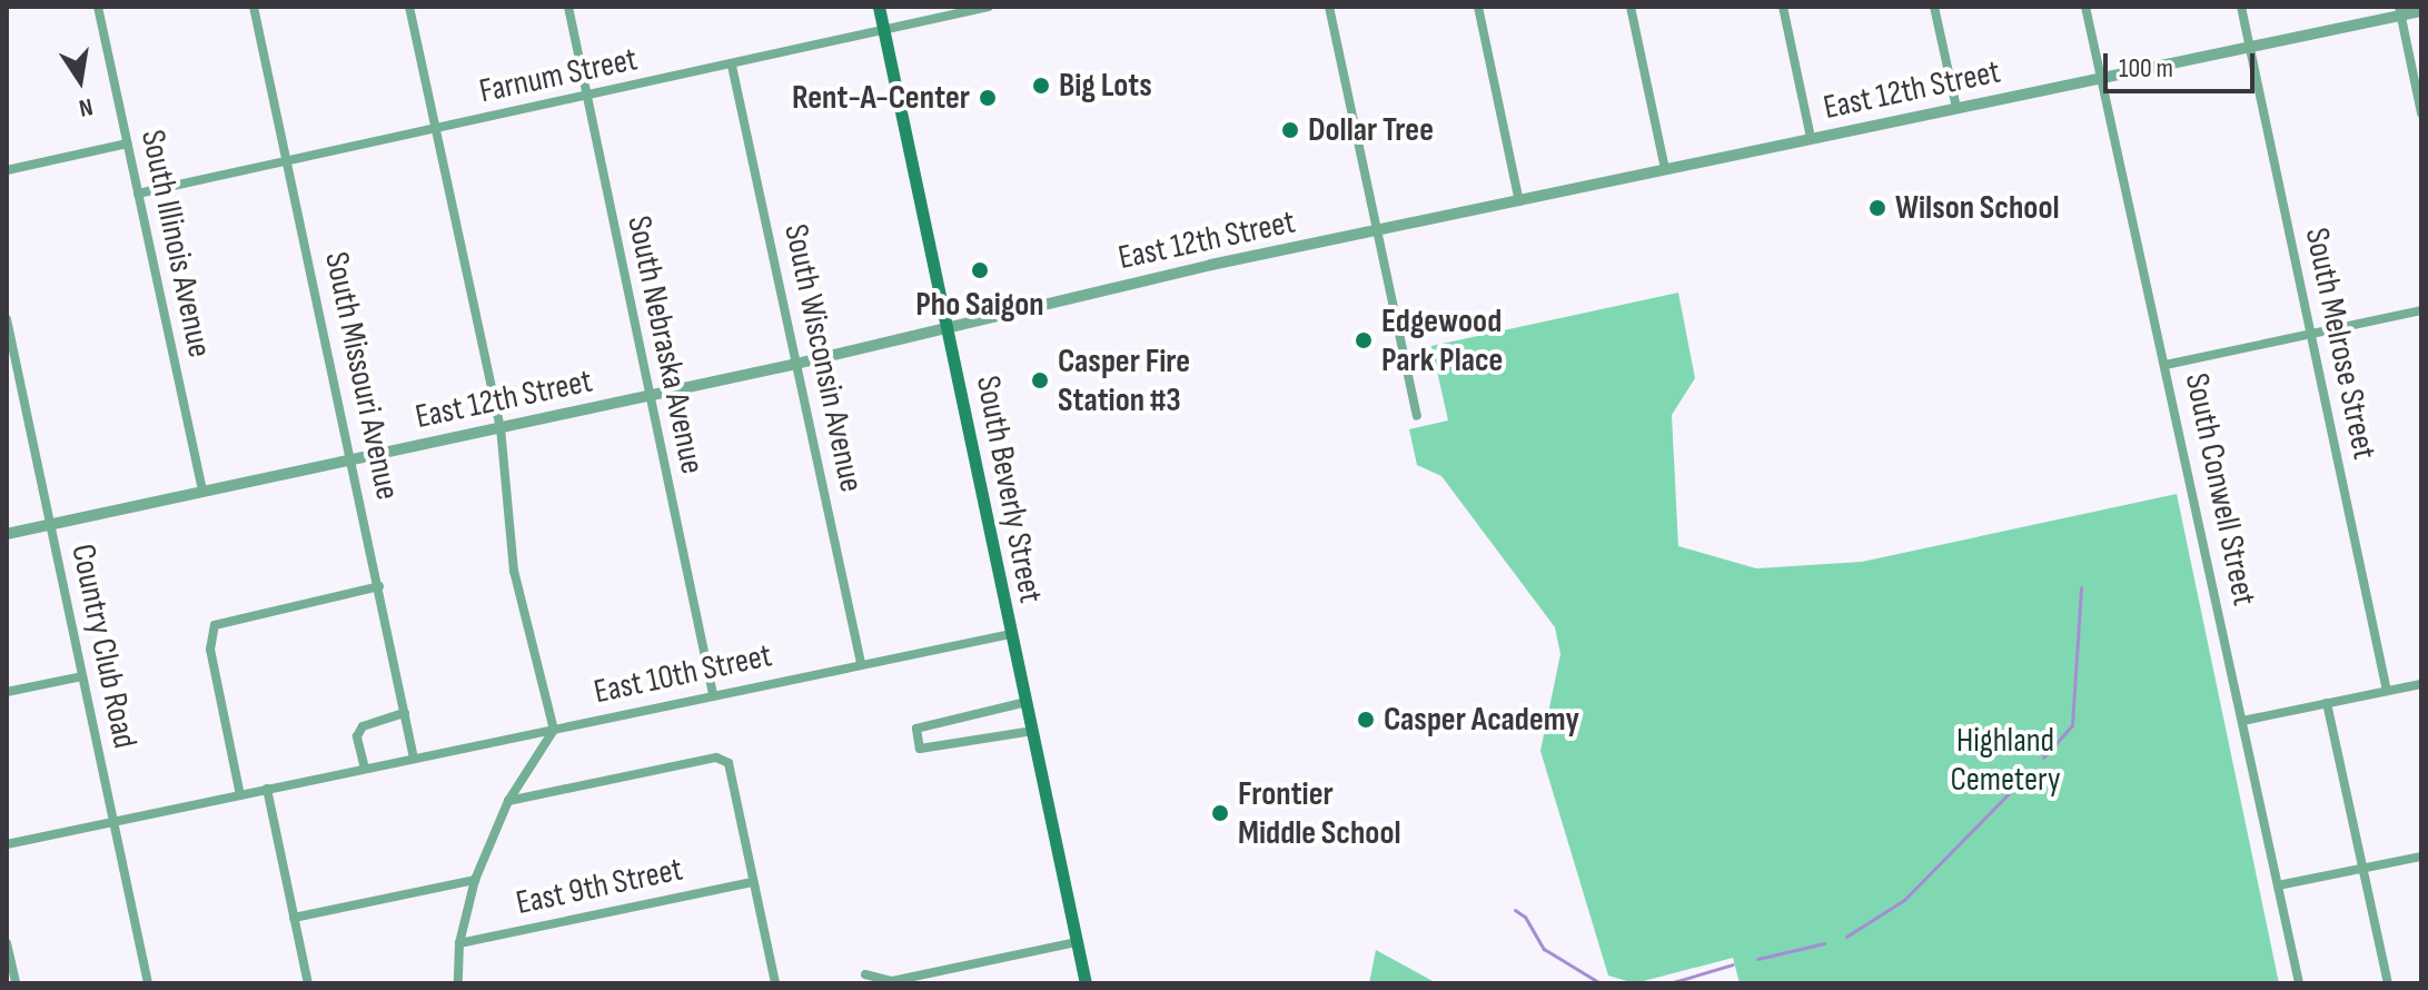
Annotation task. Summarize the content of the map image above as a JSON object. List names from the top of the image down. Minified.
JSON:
{"streets":{"main road":["South Beverly Street"],"street":["Farnum Street","East 12th Street","South Illinois Avenue","South Melrose Street","South Nebraska Avenue","South Wisconsin Avenue","South Missouri Avenue","South Conwell Street","Country Club Road","East 10th Street","East 9th Street"]},"crossings":[["Farnum Street","South Illinois Avenue"],["Farnum Street","South Nebraska Avenue"],["Farnum Street","South Wisconsin Avenue"],["Farnum Street","South Missouri Avenue"],["Farnum Street","South Beverly Street"],["East 12th Street","South Illinois Avenue"],["East 12th Street","South Melrose Street"],["East 12th Street","South Nebraska Avenue"],["East 12th Street","South Wisconsin Avenue"],["East 12th Street","South Missouri Avenue"],["East 12th Street","South Beverly Street"],["East 12th Street","South Conwell Street"],["East 12th Street","Country Club Road"],["South Nebraska Avenue","East 10th Street"],["South Wisconsin Avenue","East 10th Street"],["South Missouri Avenue","East 10th Street"],["South Beverly Street","East 10th Street"],["Country Club Road","East 10th Street"]],"parks":["Highland Cemetery"],"places":["Big Lots","Rent-A-Center","Dollar Tree","Wilson School","Pho Saigon","Edgewood Park Place","Casper Fire Station #3","Casper Academy","Frontier Middle School"],"scale_bar":"100 m","north":"bottom"}
